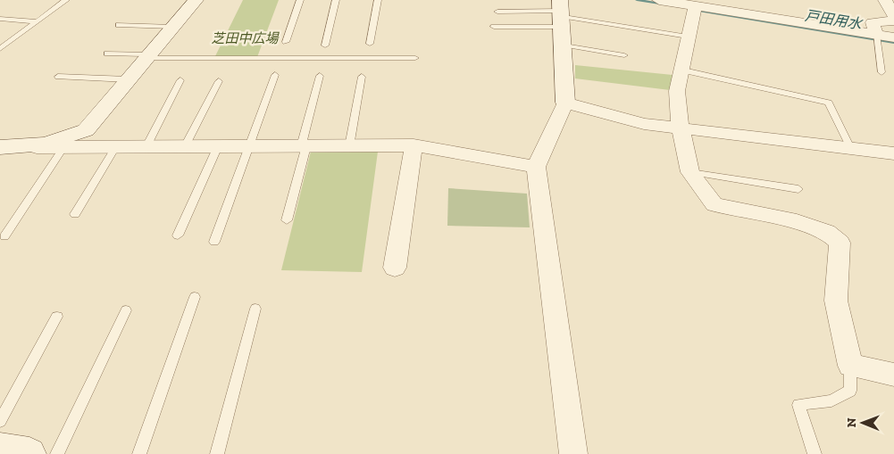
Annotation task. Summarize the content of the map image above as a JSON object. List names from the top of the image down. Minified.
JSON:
{"water":["戸田用水"],"parks":["芝田中広場"],"north":"left"}
